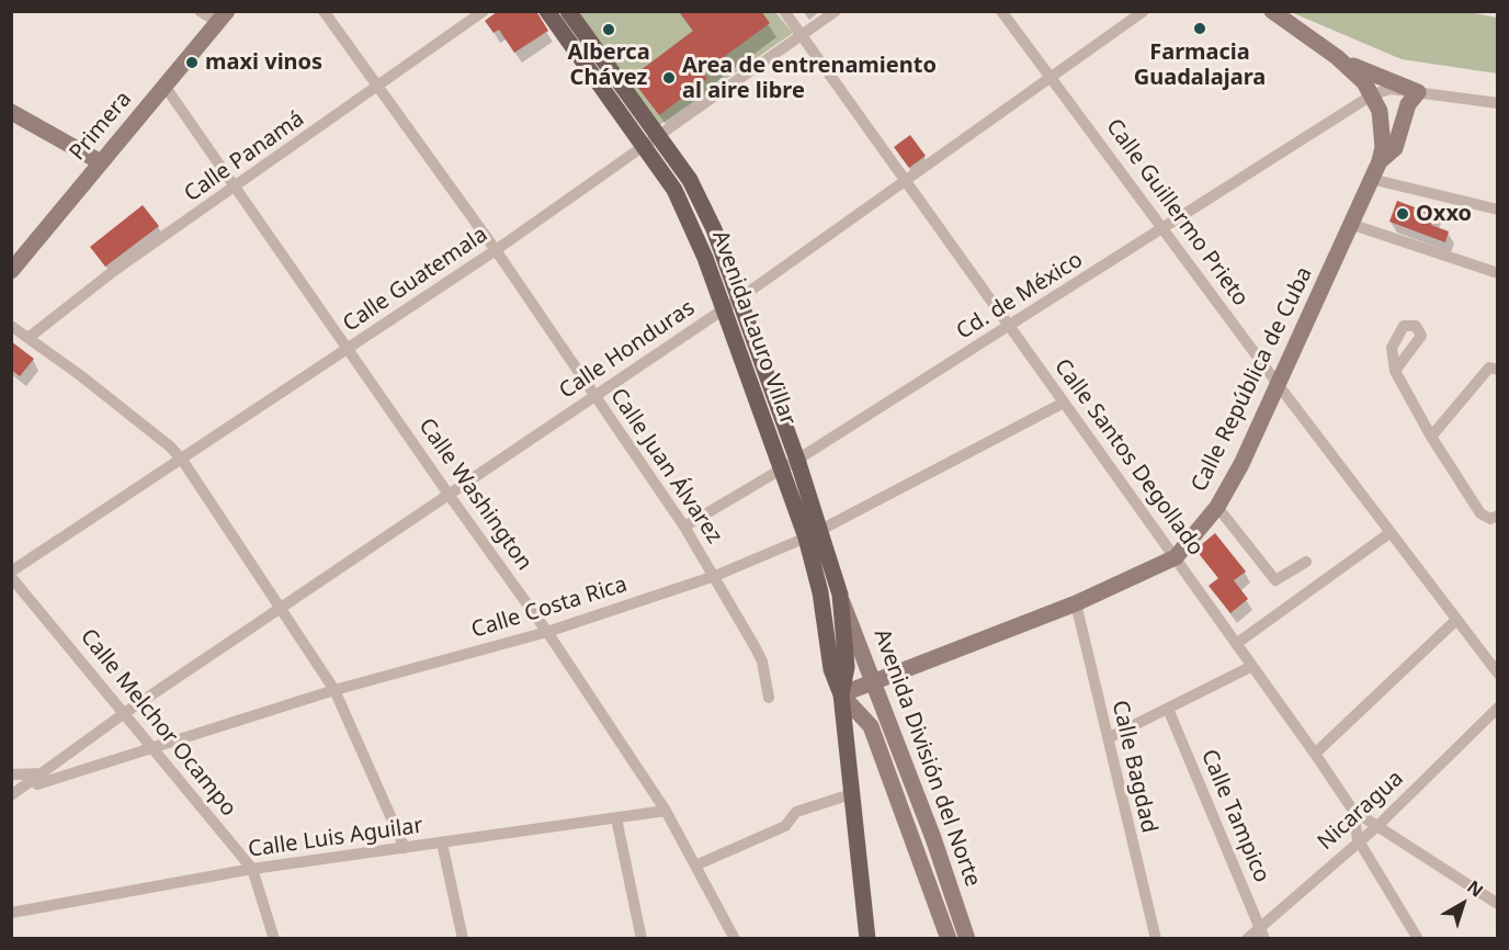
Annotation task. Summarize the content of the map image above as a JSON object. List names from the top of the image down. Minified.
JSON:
{"streets":{"main road":["Avenida Lauro Villar"],"street":["Primera","Calle Panamá","Calle Guillermo Prieto","Calle Guatemala","Cd. de México","Calle Honduras","Calle República de Cuba","Calle Santos Degollado","Calle Juan Álvarez","Calle Washington","Calle Costa Rica","Calle Melchor Ocampo","Avenida División del Norte","Calle Bagdad","Nicaragua","Calle Tampico","Calle Luis Aguilar"]},"crossings":[["Primera","Calle Washington"],["Calle Panamá","Calle Juan Álvarez"],["Calle Panamá","Calle Washington"],["Calle Guillermo Prieto","Cd. de México"],["Calle Guillermo Prieto","Calle Honduras"],["Calle Guillermo Prieto","Calle República de Cuba"],["Calle Guatemala","Avenida Lauro Villar"],["Calle Guatemala","Calle Santos Degollado"],["Calle Guatemala","Calle Juan Álvarez"],["Calle Guatemala","Calle Washington"],["Cd. de México","Avenida Lauro Villar"],["Cd. de México","Calle República de Cuba"],["Cd. de México","Calle Santos Degollado"],["Cd. de México","Calle Juan Álvarez"],["Avenida Lauro Villar","Calle Honduras"],["Avenida Lauro Villar","Calle República de Cuba"],["Avenida Lauro Villar","Calle Costa Rica"],["Avenida Lauro Villar","Avenida División del Norte"],["Calle Honduras","Calle Santos Degollado"],["Calle Honduras","Calle Juan Álvarez"],["Calle Honduras","Calle Washington"],["Calle Honduras","Calle Costa Rica"],["Calle Honduras","Calle Melchor Ocampo"],["Calle República de Cuba","Calle Santos Degollado"],["Calle República de Cuba","Avenida División del Norte"],["Calle República de Cuba","Calle Bagdad"],["Calle Santos Degollado","Calle Costa Rica"],["Calle Santos Degollado","Nicaragua"],["Calle Juan Álvarez","Calle Costa Rica"],["Calle Washington","Calle Costa Rica"],["Calle Washington","Calle Luis Aguilar"],["Calle Costa Rica","Calle Melchor Ocampo"],["Calle Melchor Ocampo","Calle Luis Aguilar"],["Nicaragua","Calle Tampico"]],"places":["Farmacia Guadalajara","Alberca Chávez","maxi vinos","Area de entrenamiento al aire libre","Oxxo"],"north":"top right"}
